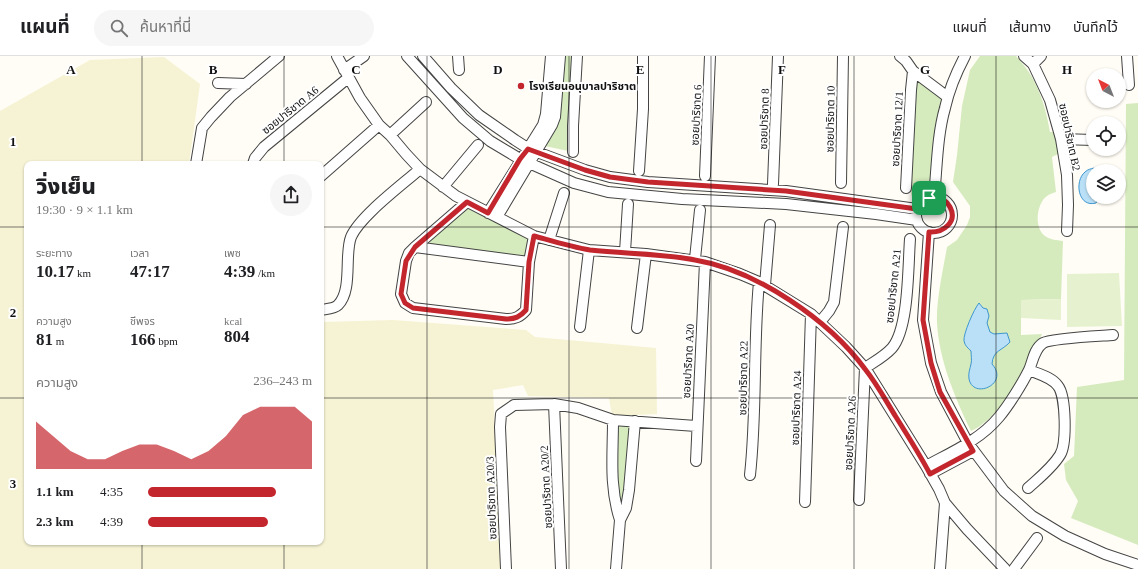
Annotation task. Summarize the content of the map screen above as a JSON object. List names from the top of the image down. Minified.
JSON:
{"streets":{"street":["ซอยปาริชาต A6","ซอยปาริชาต 6","ซอยปาริชาต 8","ซอยปาริชาต 10","ซอยปาริชาต 12/1","ซอยปาริชาต B2","ซอยปาริชาต A21","ซอยปาริชาต A20","ซอยปาริชาต A22","ซอยปาริชาต A24","ซอยปาริชาต A26","ซอยปาริชาต A20/2","ซอยปาริชาต A20/3"]},"crossings":[["ซอยปาริชาต A21","ซอยปาริชาต A26"],["ซอยปาริชาต A20/2","ซอยปาริชาต A20/3"]],"places":["โรงเรียนอนุบาลปาริชาต"],"north":"top left","page":{"header":"แผนที่","search":"ค้นหาที่นี่","nav":["แผนที่","เส้นทาง","บันทึกไว้"],"heading":["วิ่งเย็น","19:30 · 9 × 1.1 km"],"stats":[["ระยะทาง","10.17 km"],["เวลา","47:17"],["เพซ","4:39 /km"],["ความสูง","81 m"],["ชีพจร","166 bpm"],["kcal","804"]],"chart":["ความสูง","236–243 m"],"list":[{"name":"1.1 km","note":"4:35"},{"name":"2.3 km","note":"4:39"}]},"grid":{"columns":["A","B","C","D","E","F","G","H"],"rows":["1","2","3"]}}
